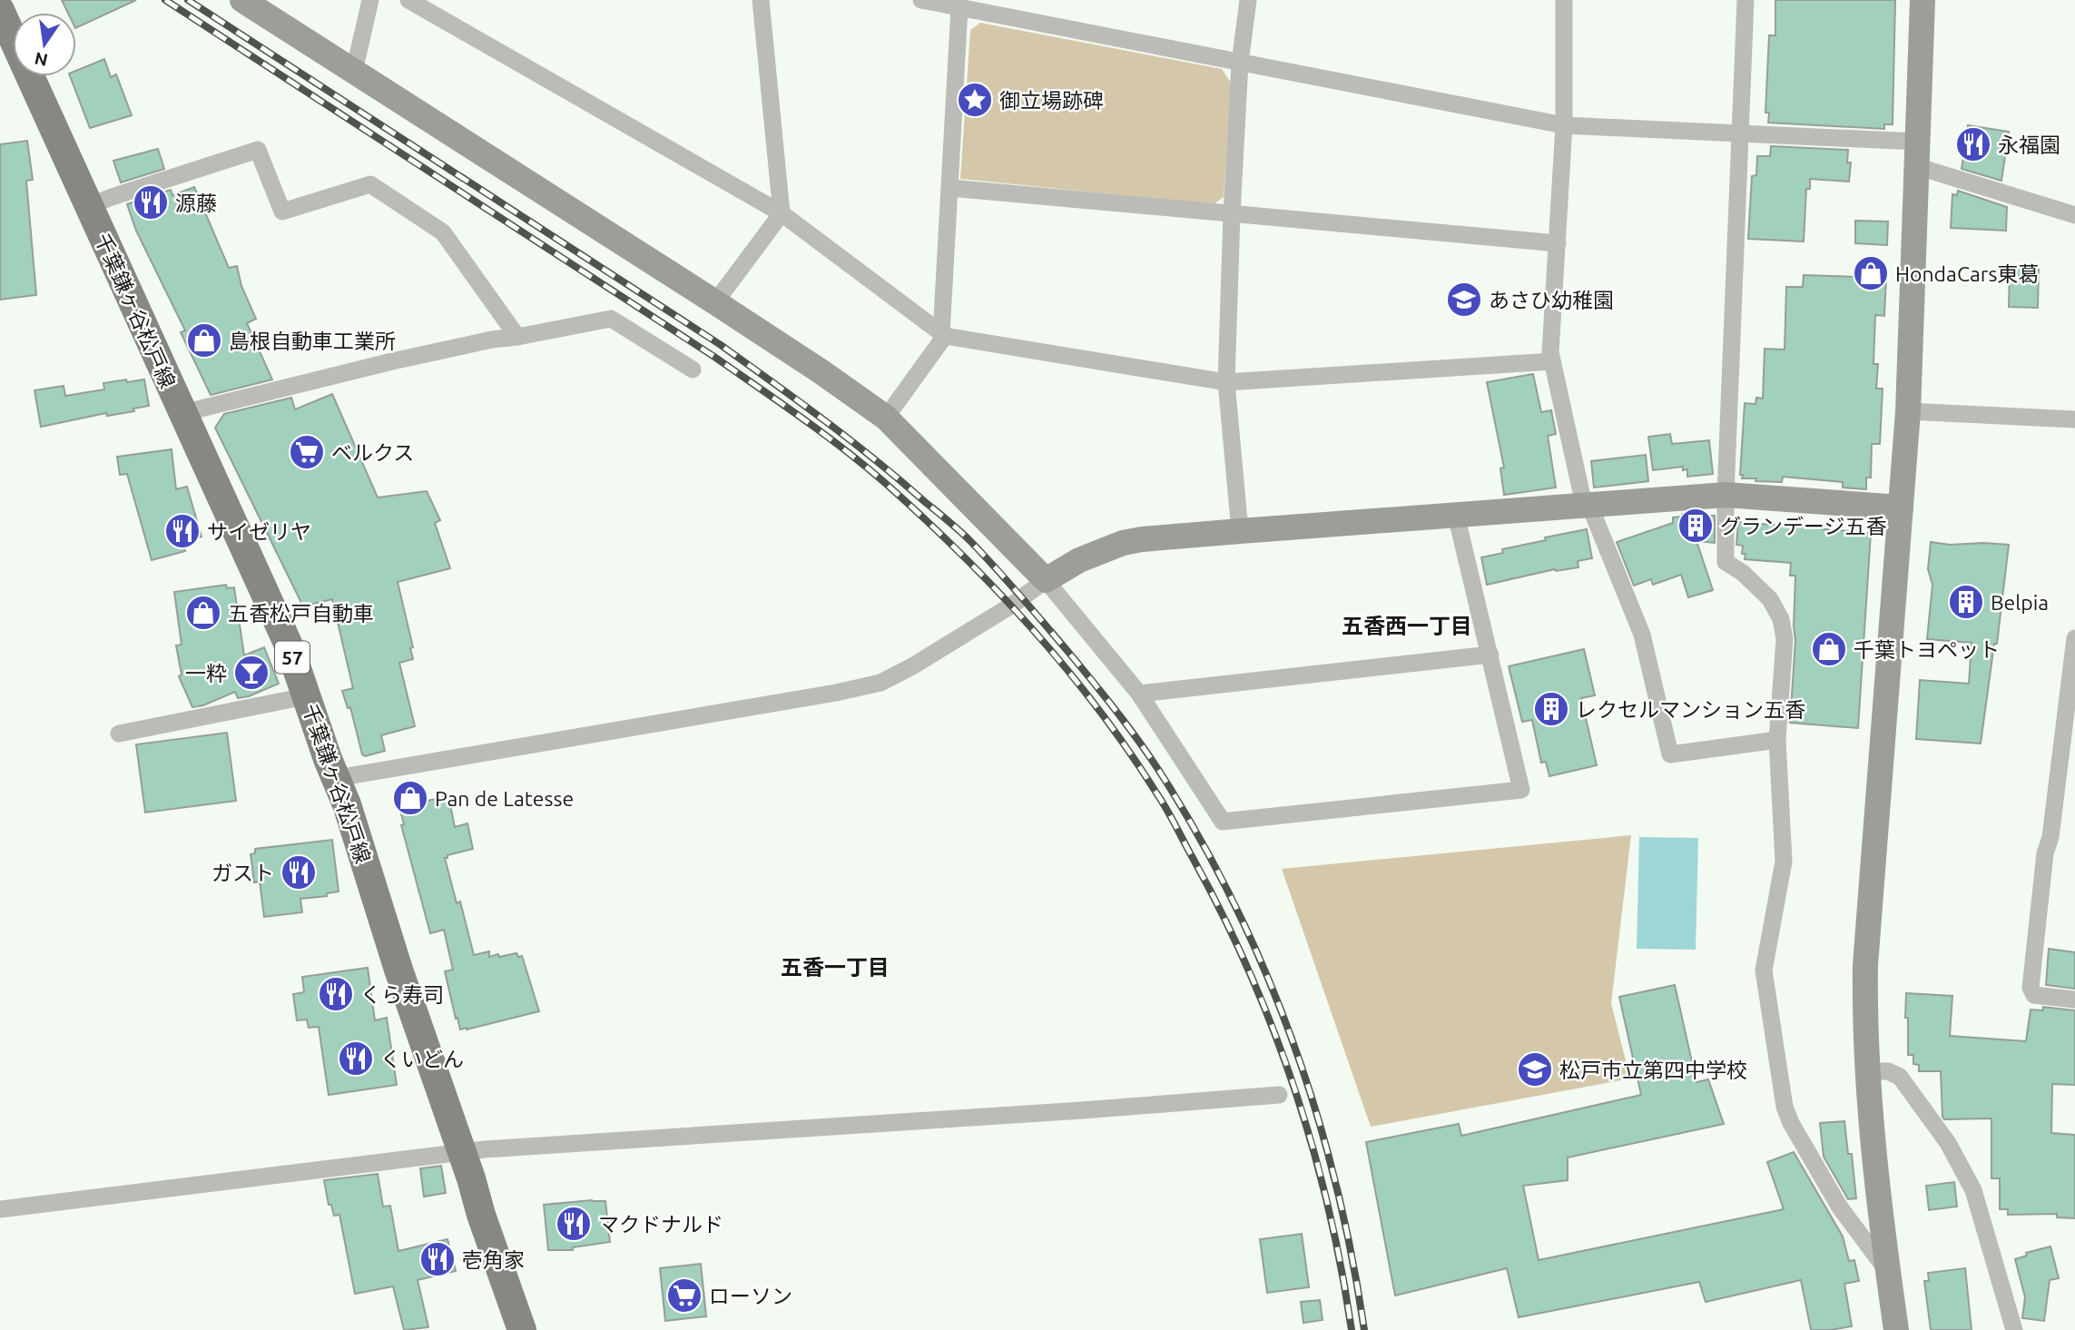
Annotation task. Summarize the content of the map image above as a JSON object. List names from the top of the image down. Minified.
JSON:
{"streets":{"main road":["千葉鎌ヶ谷松戸線","57"]},"districts":["五香西一丁目","五香一丁目"],"places":{"place":["御立場跡碑"],"restaurant":["永福園","源藤","サイゼリヤ","ガスト","くら寿司","くいどん","マクドナルド","壱角家"],"shop":["HondaCars東葛","島根自動車工業所","五香松戸自動車","千葉トヨペット","Pan de Latesse"],"school or university":["あさひ幼稚園","松戸市立第四中学校"],"supermarket":["ベルクス","ローソン"],"building":["グランデージ五香","Belpia","レクセルマンション五香"],"bar":["一粋"]},"north":"bottom"}
